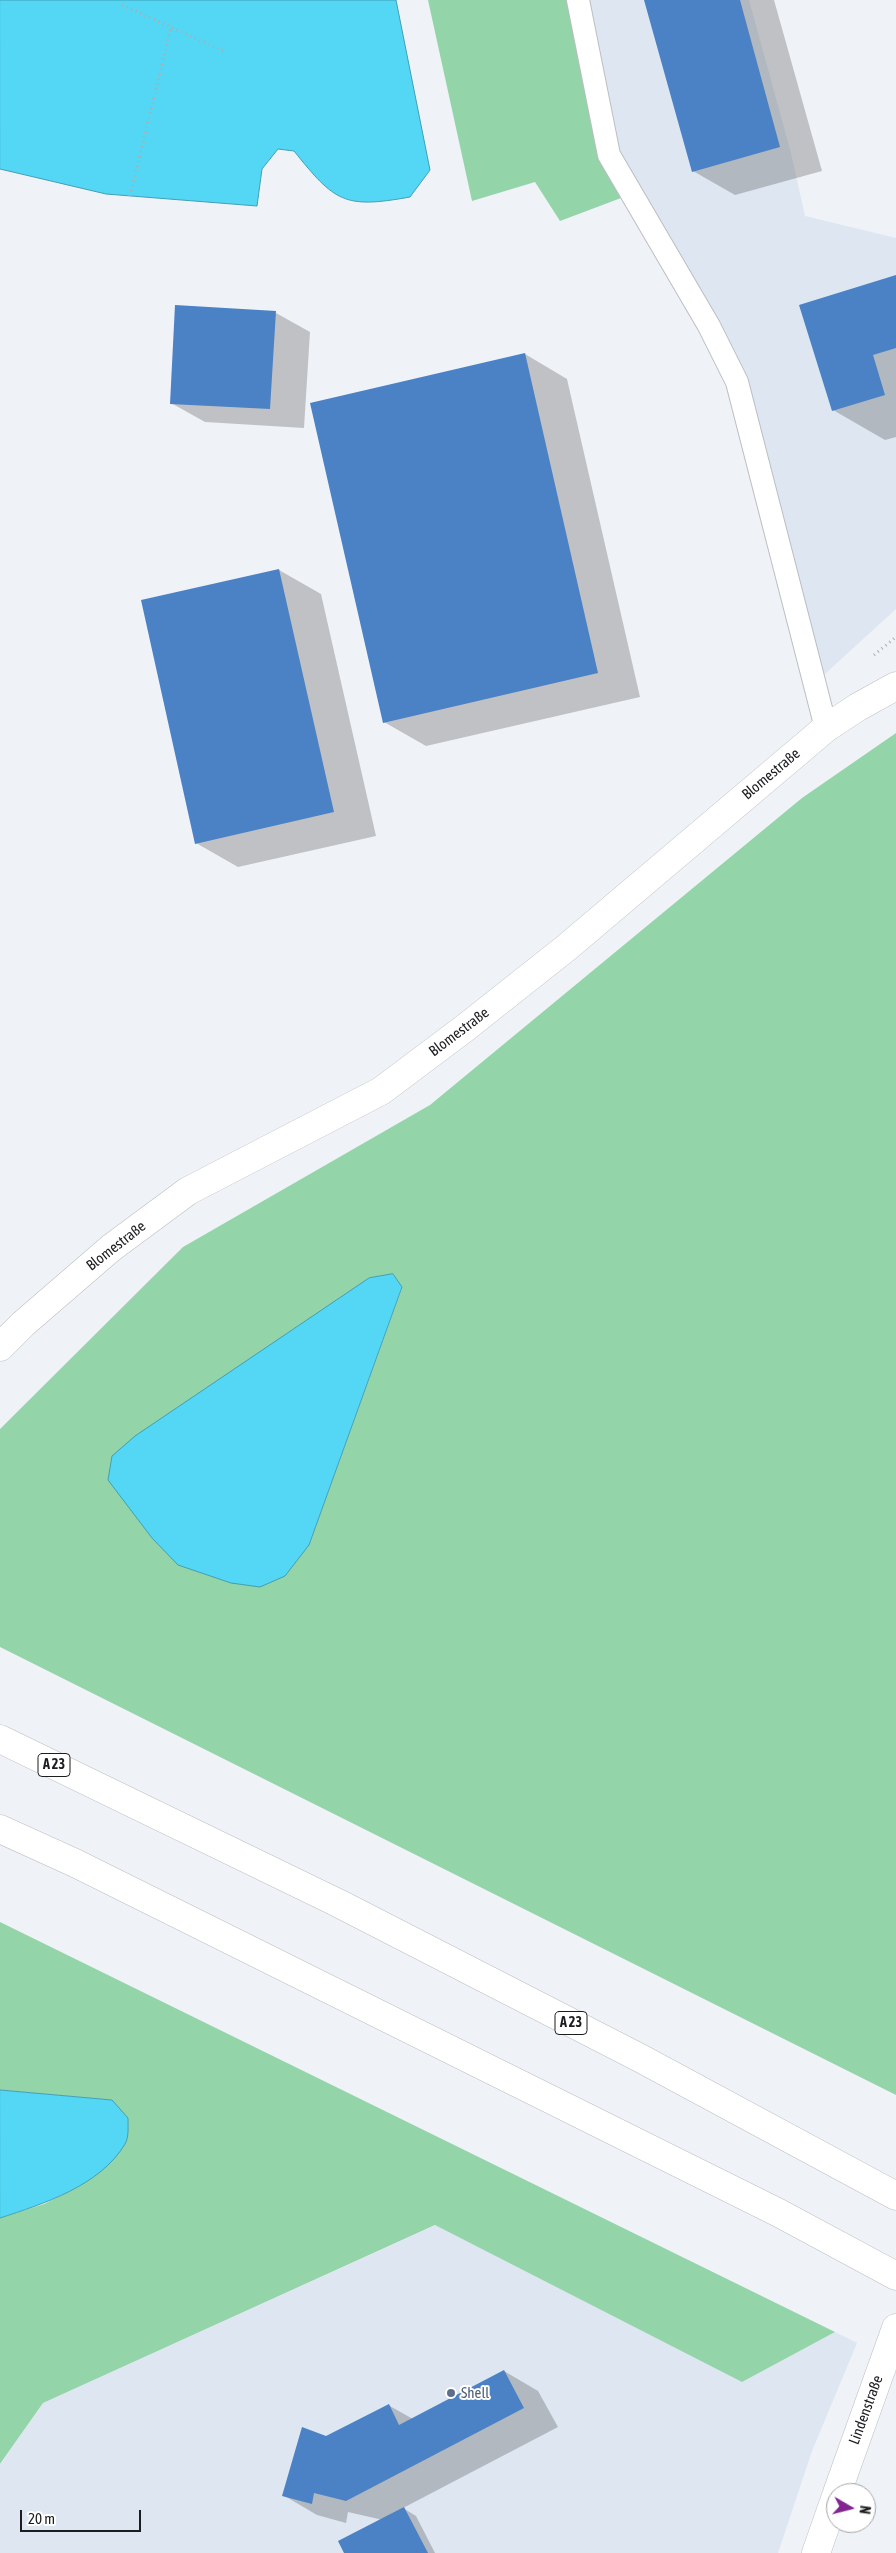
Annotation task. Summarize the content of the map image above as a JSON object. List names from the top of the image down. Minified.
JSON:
{"streets":{"main road":["Blomestraße","A 23","Lindenstraße"]},"places":["Shell"],"scale_bar":"20 m","north":"right"}
